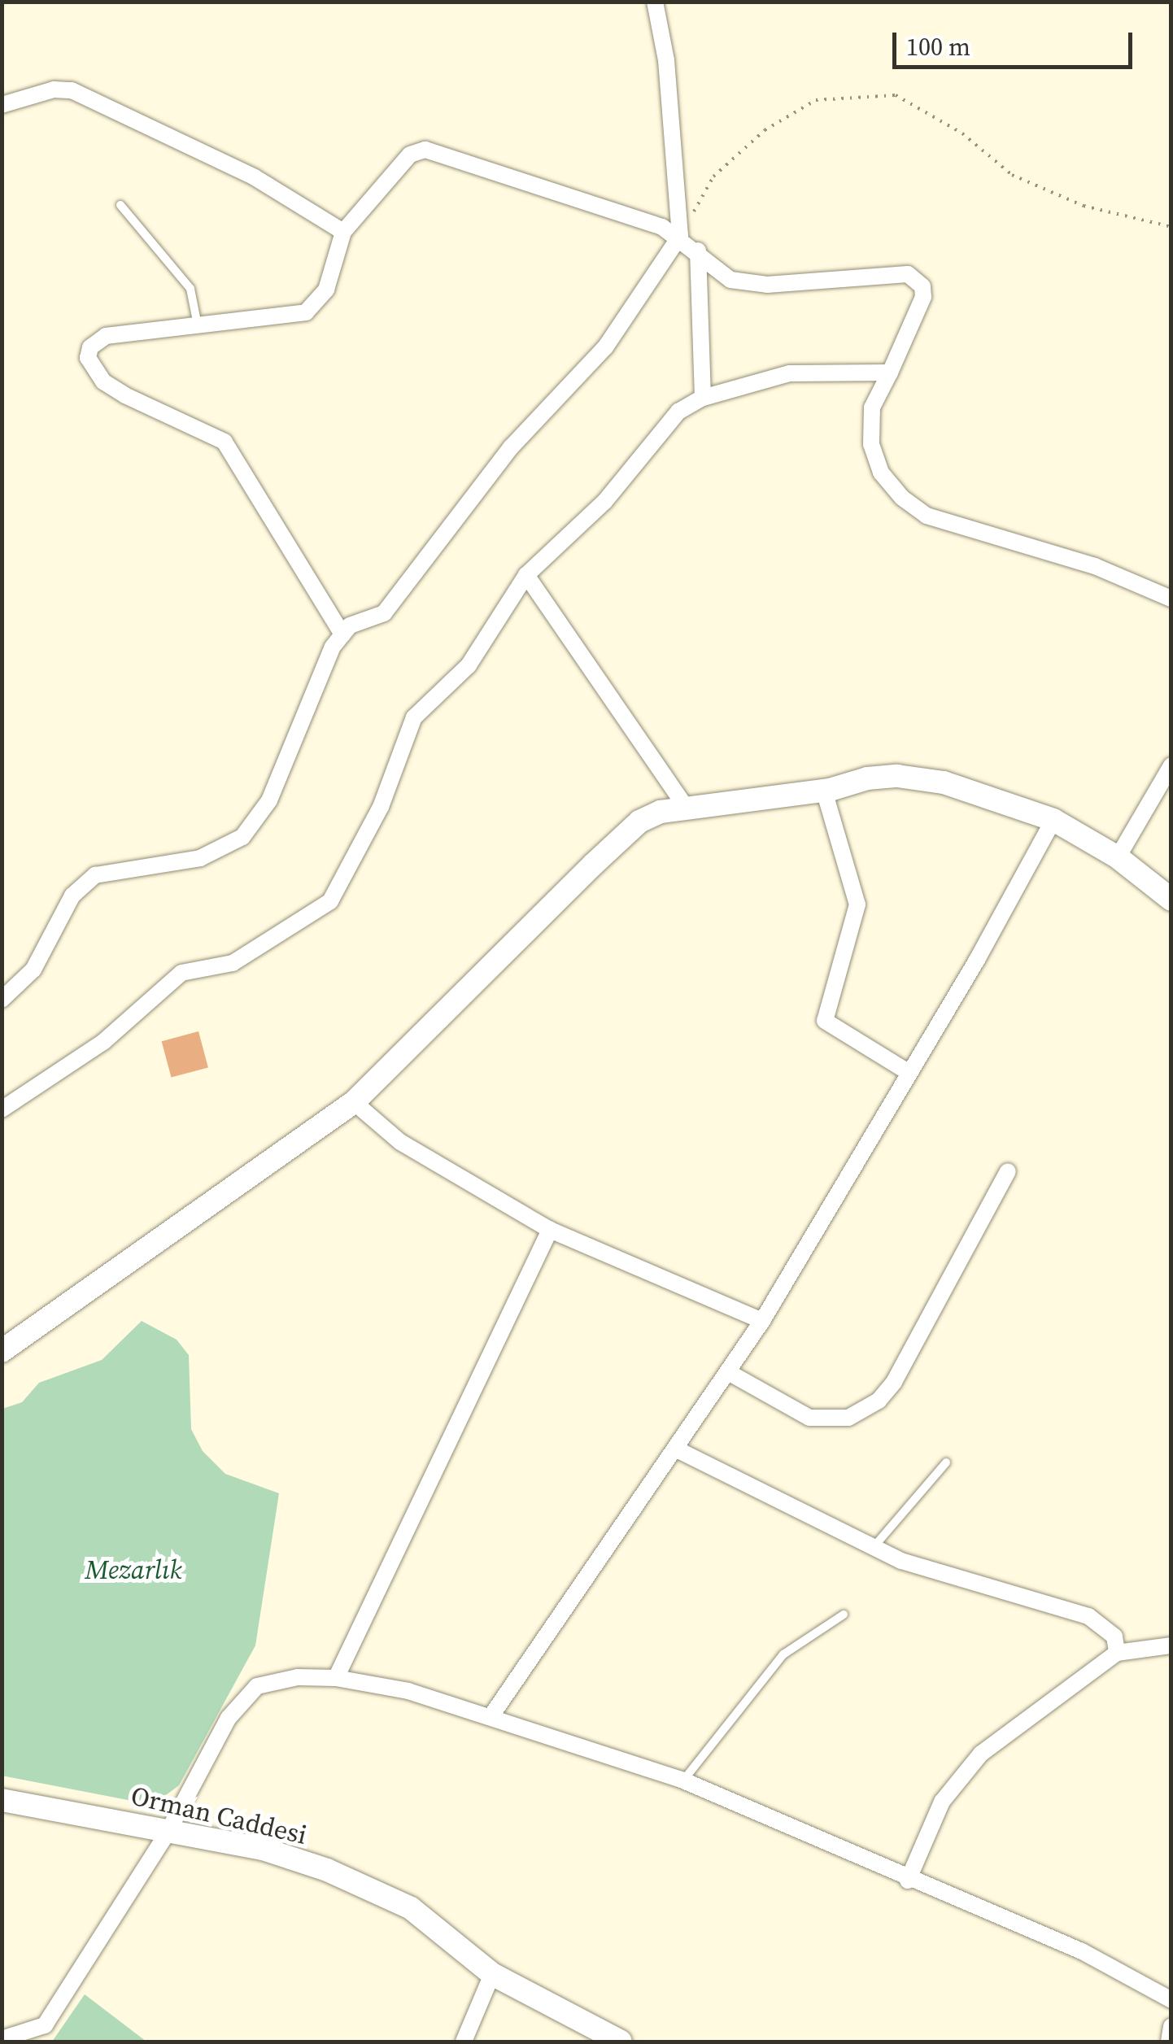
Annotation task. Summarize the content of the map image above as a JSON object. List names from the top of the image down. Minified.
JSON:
{"streets":{"street":["Orman Caddesi"]},"parks":["Mezarlık"],"scale_bar":"100 m"}
